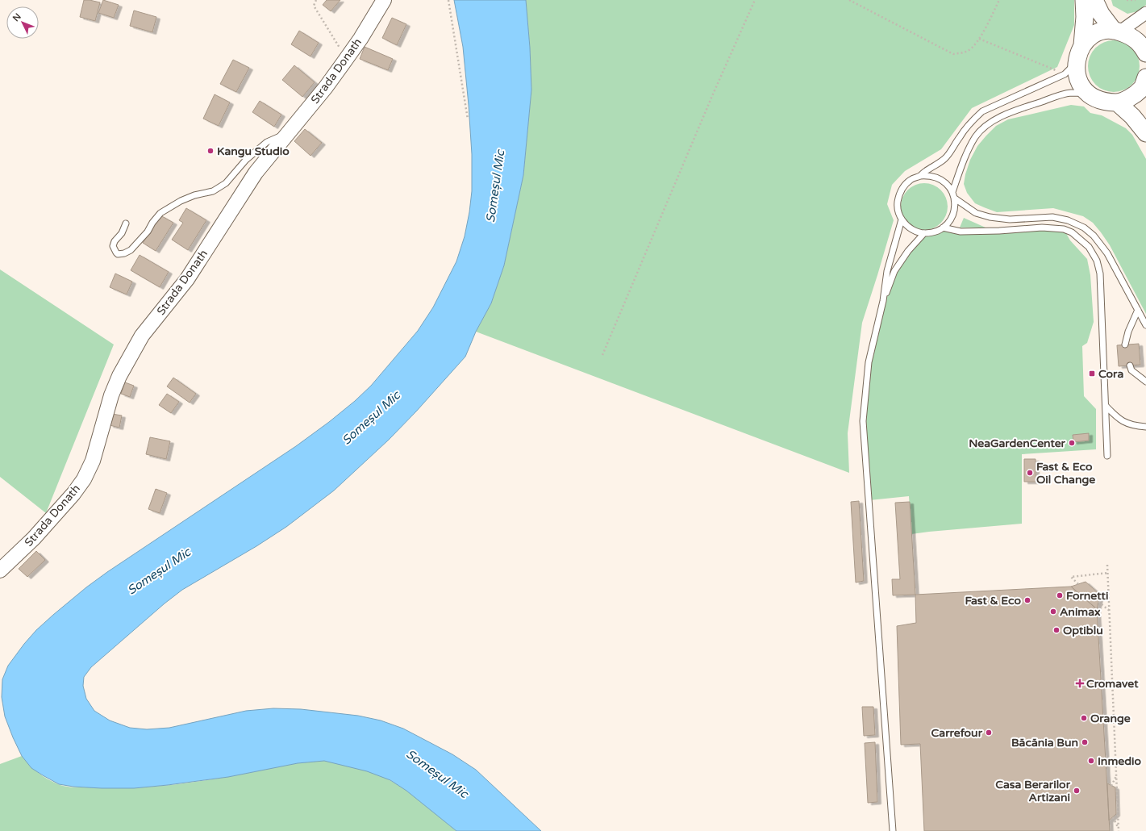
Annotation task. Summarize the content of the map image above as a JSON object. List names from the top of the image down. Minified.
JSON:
{"streets":{"street":["Strada Donath"]},"water":["Someșul Mic"],"places":{"other":["Kangu Studio","NeaGardenCenter","Fast & Eco Oil Change","Fornetti","Fast & Eco","Animax","Optiblu","Orange","Carrefour","Băcănia Bun","Inmedio","Casa Berarilor Artizani"],"transit":["Cora"],"health":["Cromavet"]},"north":"top left"}
